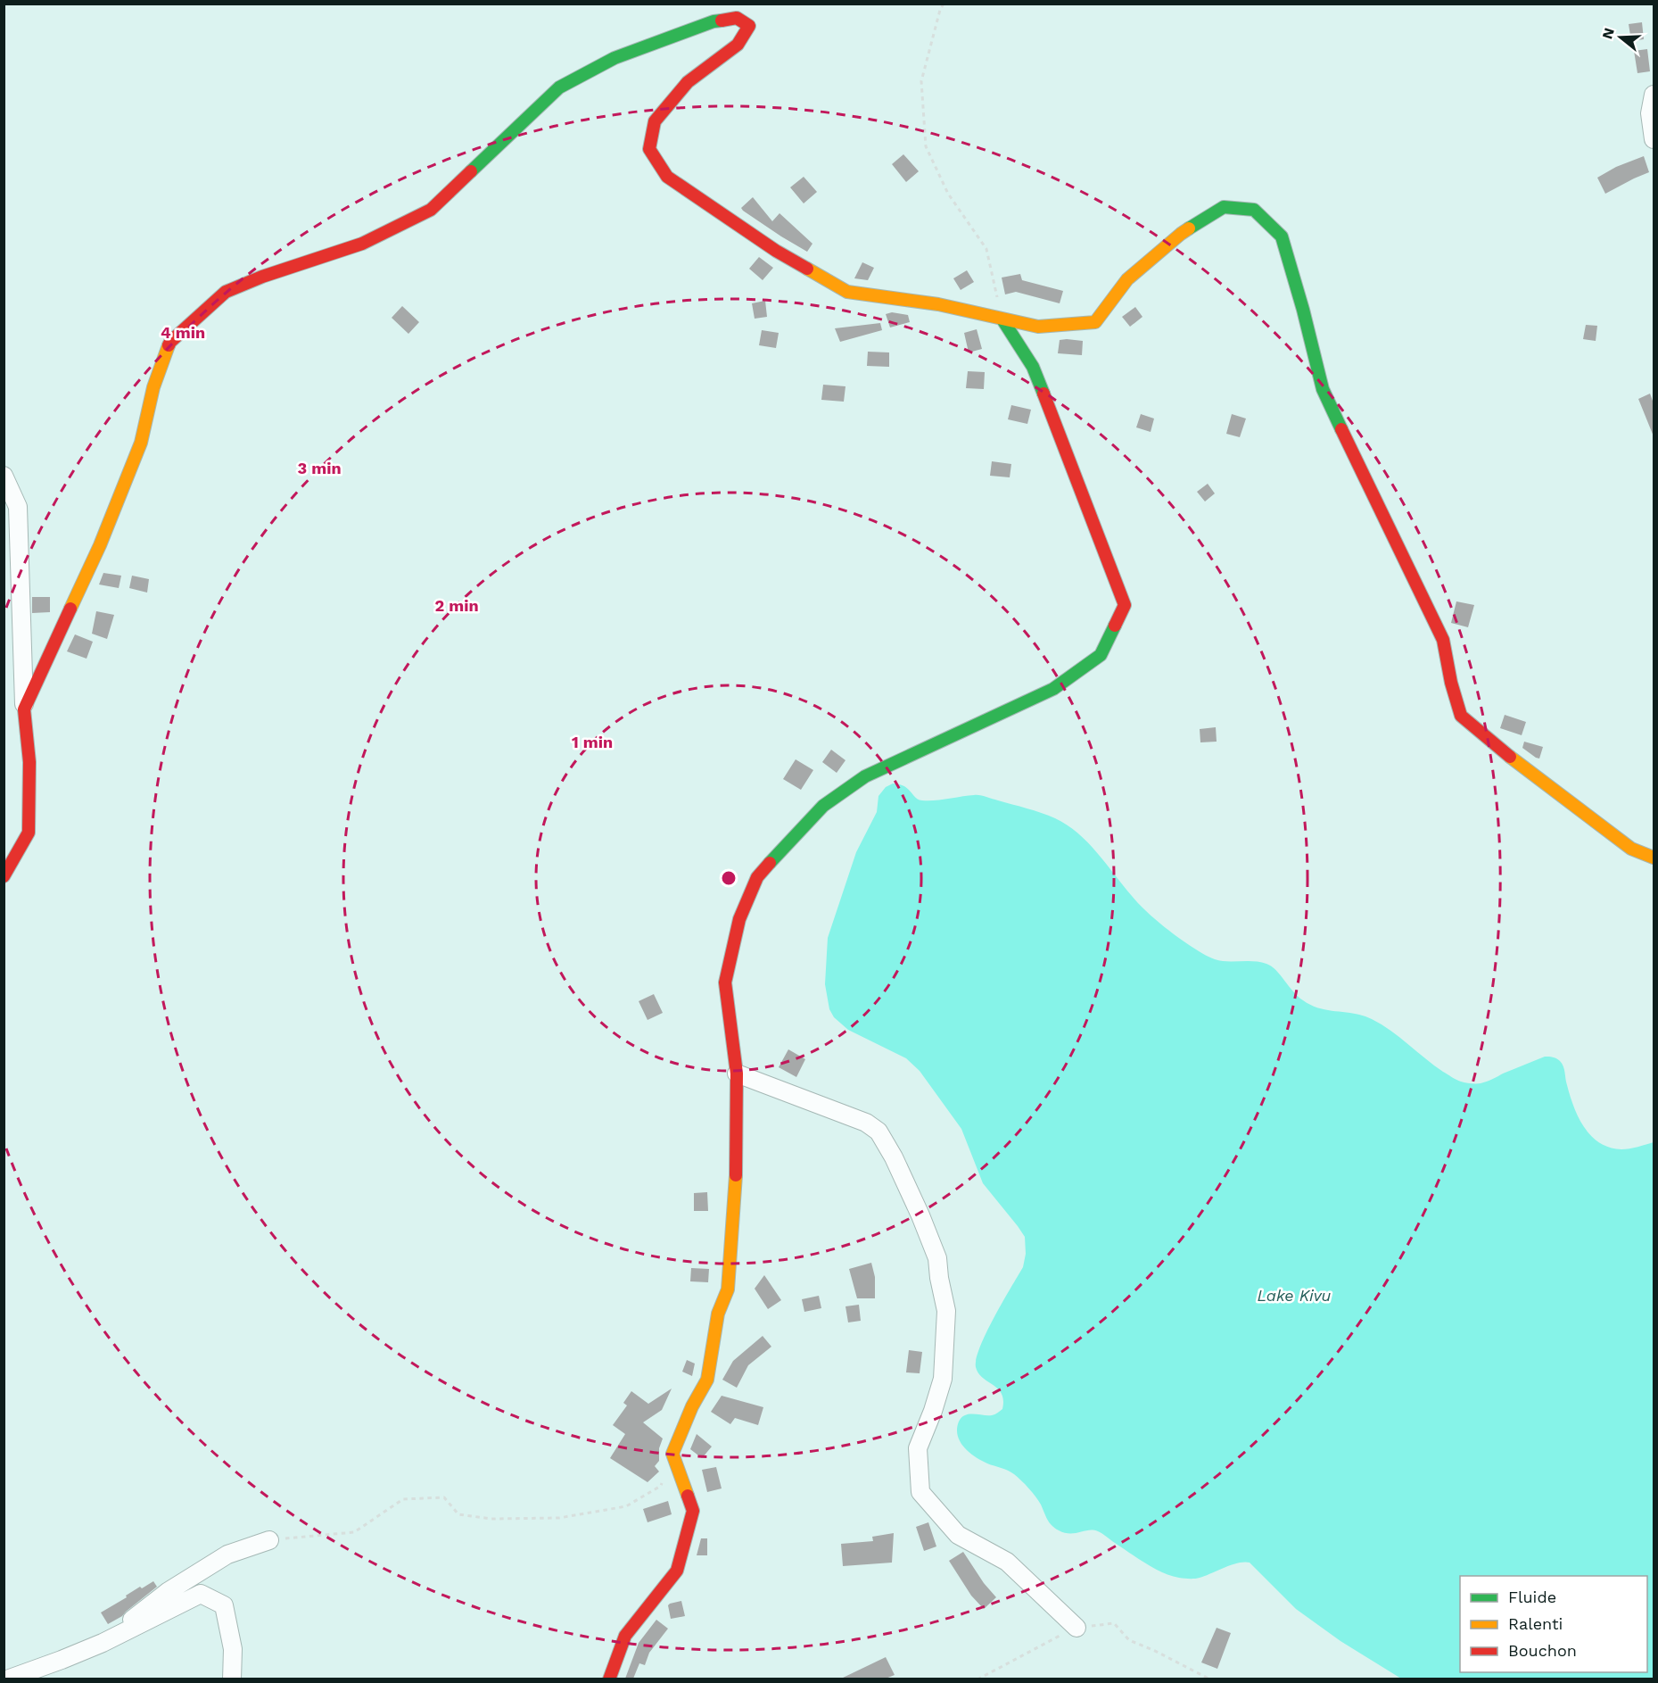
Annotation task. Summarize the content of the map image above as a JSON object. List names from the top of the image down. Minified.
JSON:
{"water":["Lake Kivu"],"legend":["Fluide","Ralenti","Bouchon"],"north":"left","rings":["4 min","3 min","2 min","1 min"]}
